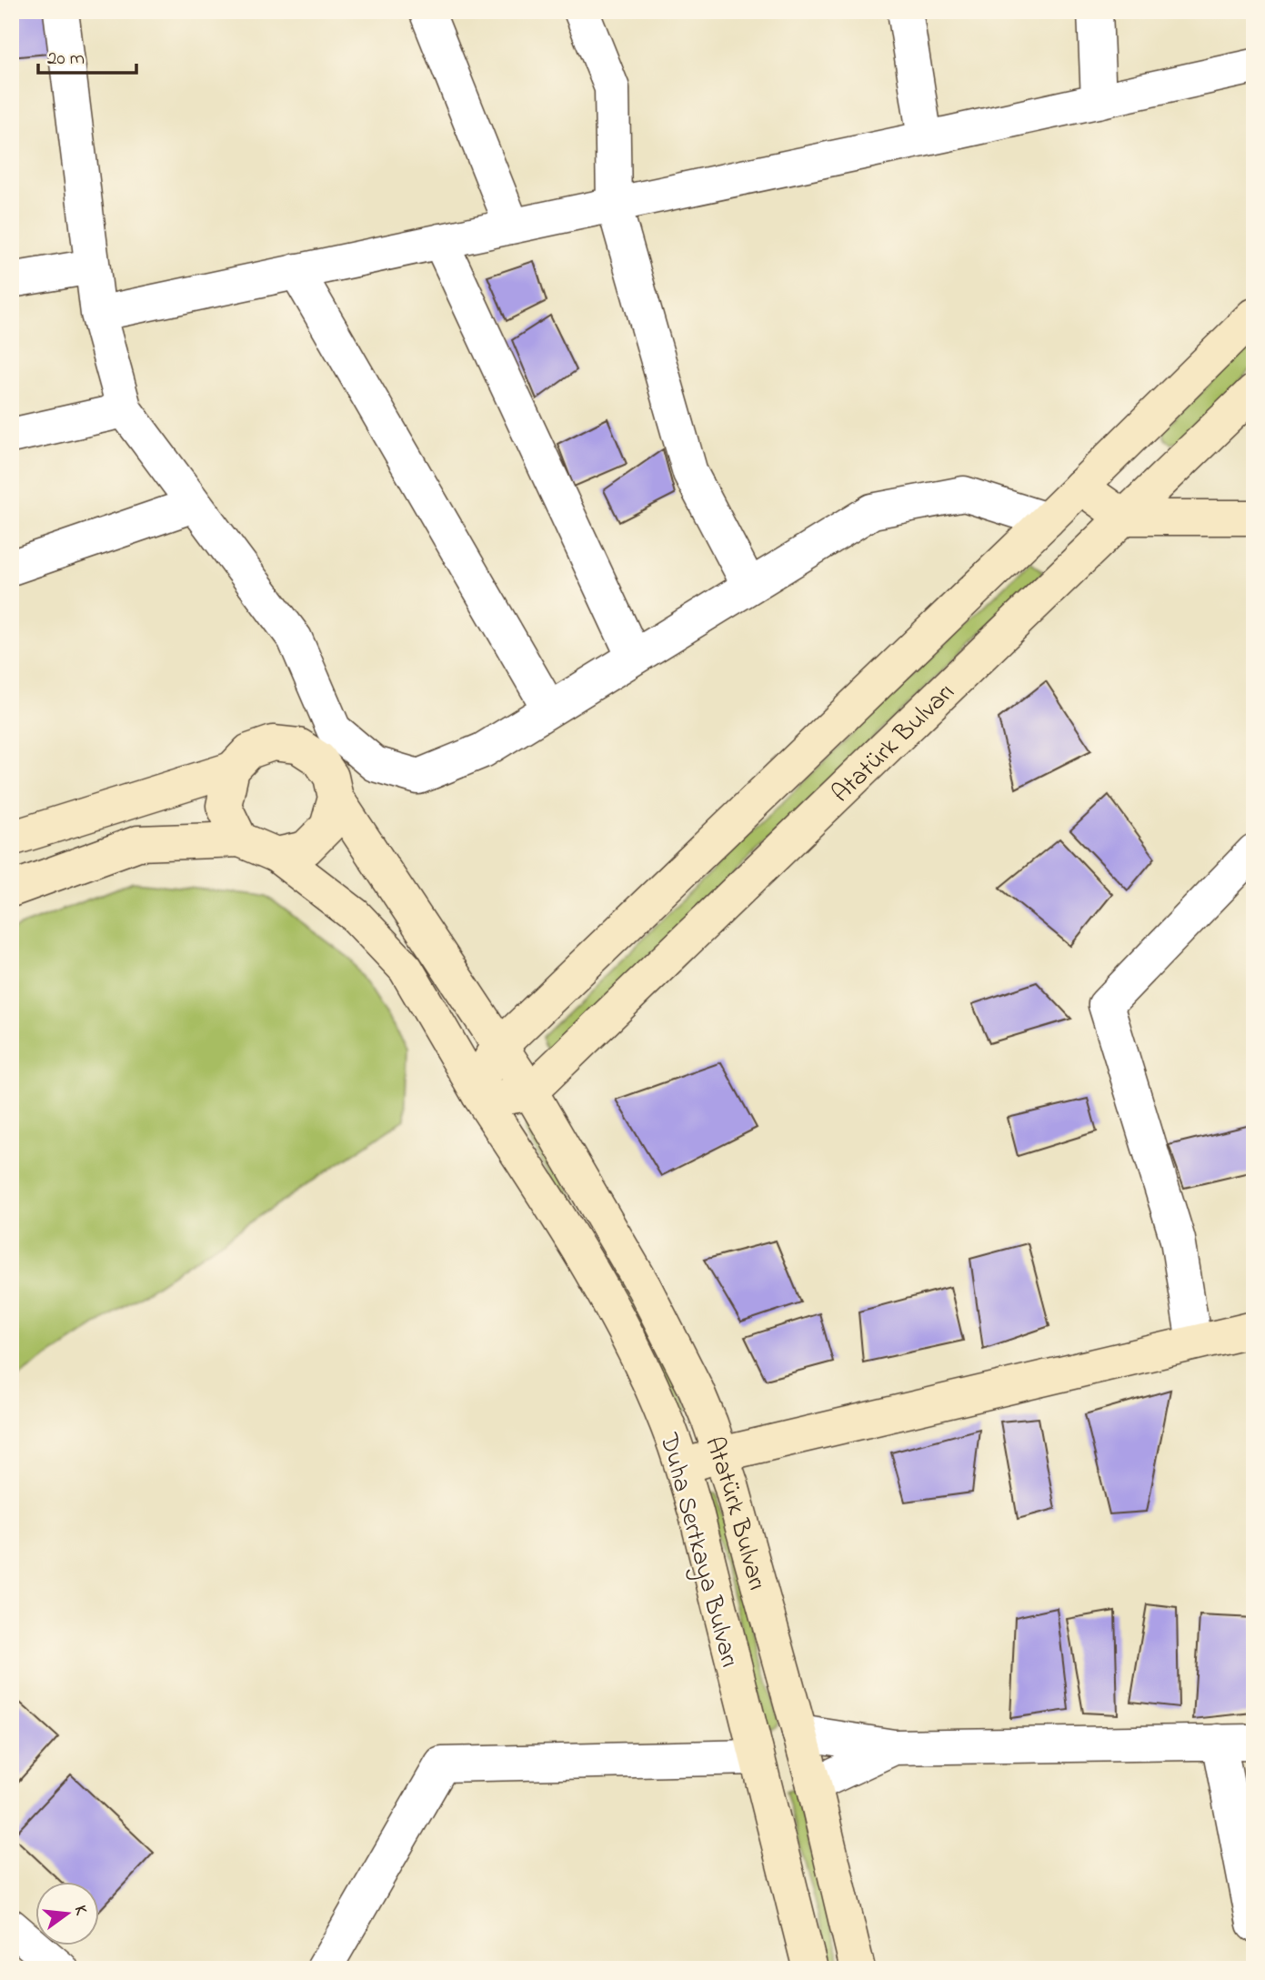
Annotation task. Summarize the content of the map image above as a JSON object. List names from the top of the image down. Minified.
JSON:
{"streets":{"main road":["Atatürk Bulvarı","Duha Sertkaya Bulvarı"]},"crossings":[["Atatürk Bulvarı","Duha Sertkaya Bulvarı"]],"scale_bar":"20 m","north":"right"}
